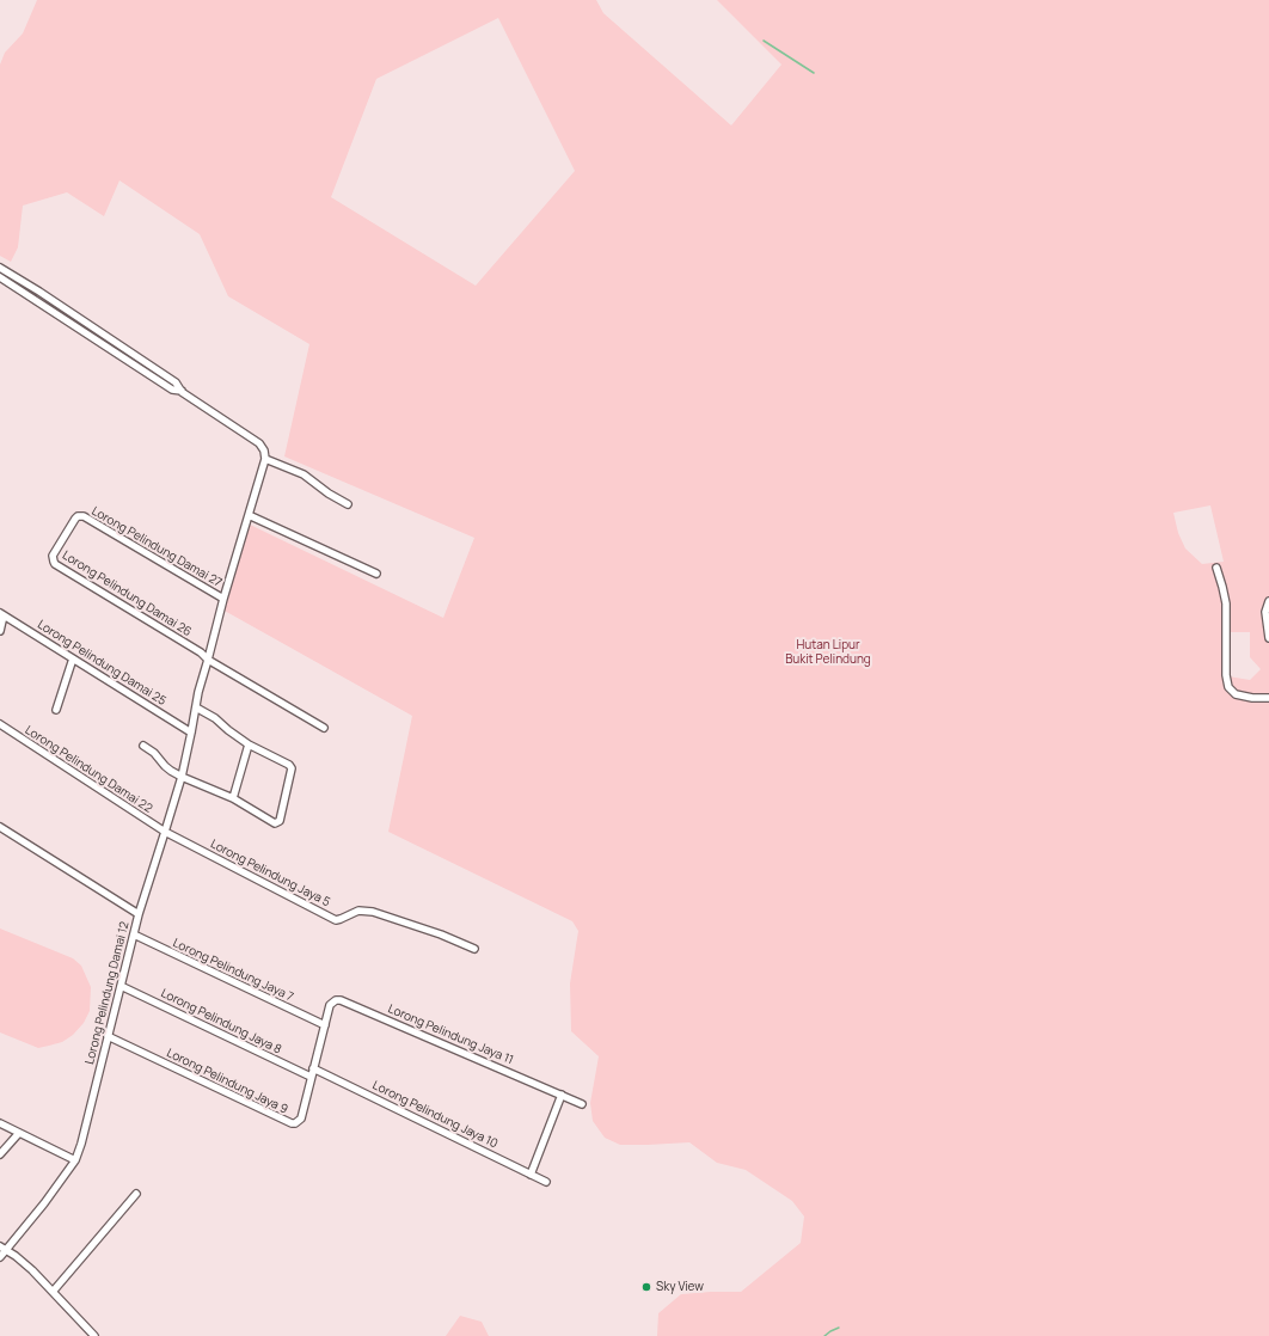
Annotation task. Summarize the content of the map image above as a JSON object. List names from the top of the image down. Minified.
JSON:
{"streets":{"street":["Lorong Pelindung Damai 27","Lorong Pelindung Damai 26","Lorong Pelindung Damai 25","Lorong Pelindung Damai 22","Lorong Pelindung Jaya 5","Lorong Pelindung Jaya 7","Lorong Pelindung Damai 12","Lorong Pelindung Jaya 8","Lorong Pelindung Jaya 11","Lorong Pelindung Jaya 9","Lorong Pelindung Jaya 10"]},"crossings":[["Lorong Pelindung Damai 27","Lorong Pelindung Damai 26"],["Lorong Pelindung Damai 27","Lorong Pelindung Damai 12"],["Lorong Pelindung Damai 26","Lorong Pelindung Damai 12"],["Lorong Pelindung Damai 25","Lorong Pelindung Damai 12"],["Lorong Pelindung Damai 22","Lorong Pelindung Jaya 5"],["Lorong Pelindung Damai 22","Lorong Pelindung Damai 12"],["Lorong Pelindung Jaya 5","Lorong Pelindung Damai 12"],["Lorong Pelindung Jaya 7","Lorong Pelindung Damai 12"],["Lorong Pelindung Jaya 7","Lorong Pelindung Jaya 11"],["Lorong Pelindung Jaya 7","Lorong Pelindung Jaya 9"],["Lorong Pelindung Damai 12","Lorong Pelindung Jaya 8"],["Lorong Pelindung Damai 12","Lorong Pelindung Jaya 9"],["Lorong Pelindung Jaya 8","Lorong Pelindung Jaya 9"],["Lorong Pelindung Jaya 11","Lorong Pelindung Jaya 9"],["Lorong Pelindung Jaya 9","Lorong Pelindung Jaya 10"]],"parks":["Hutan Lipur Bukit Pelindung"],"places":["Sky View"]}
